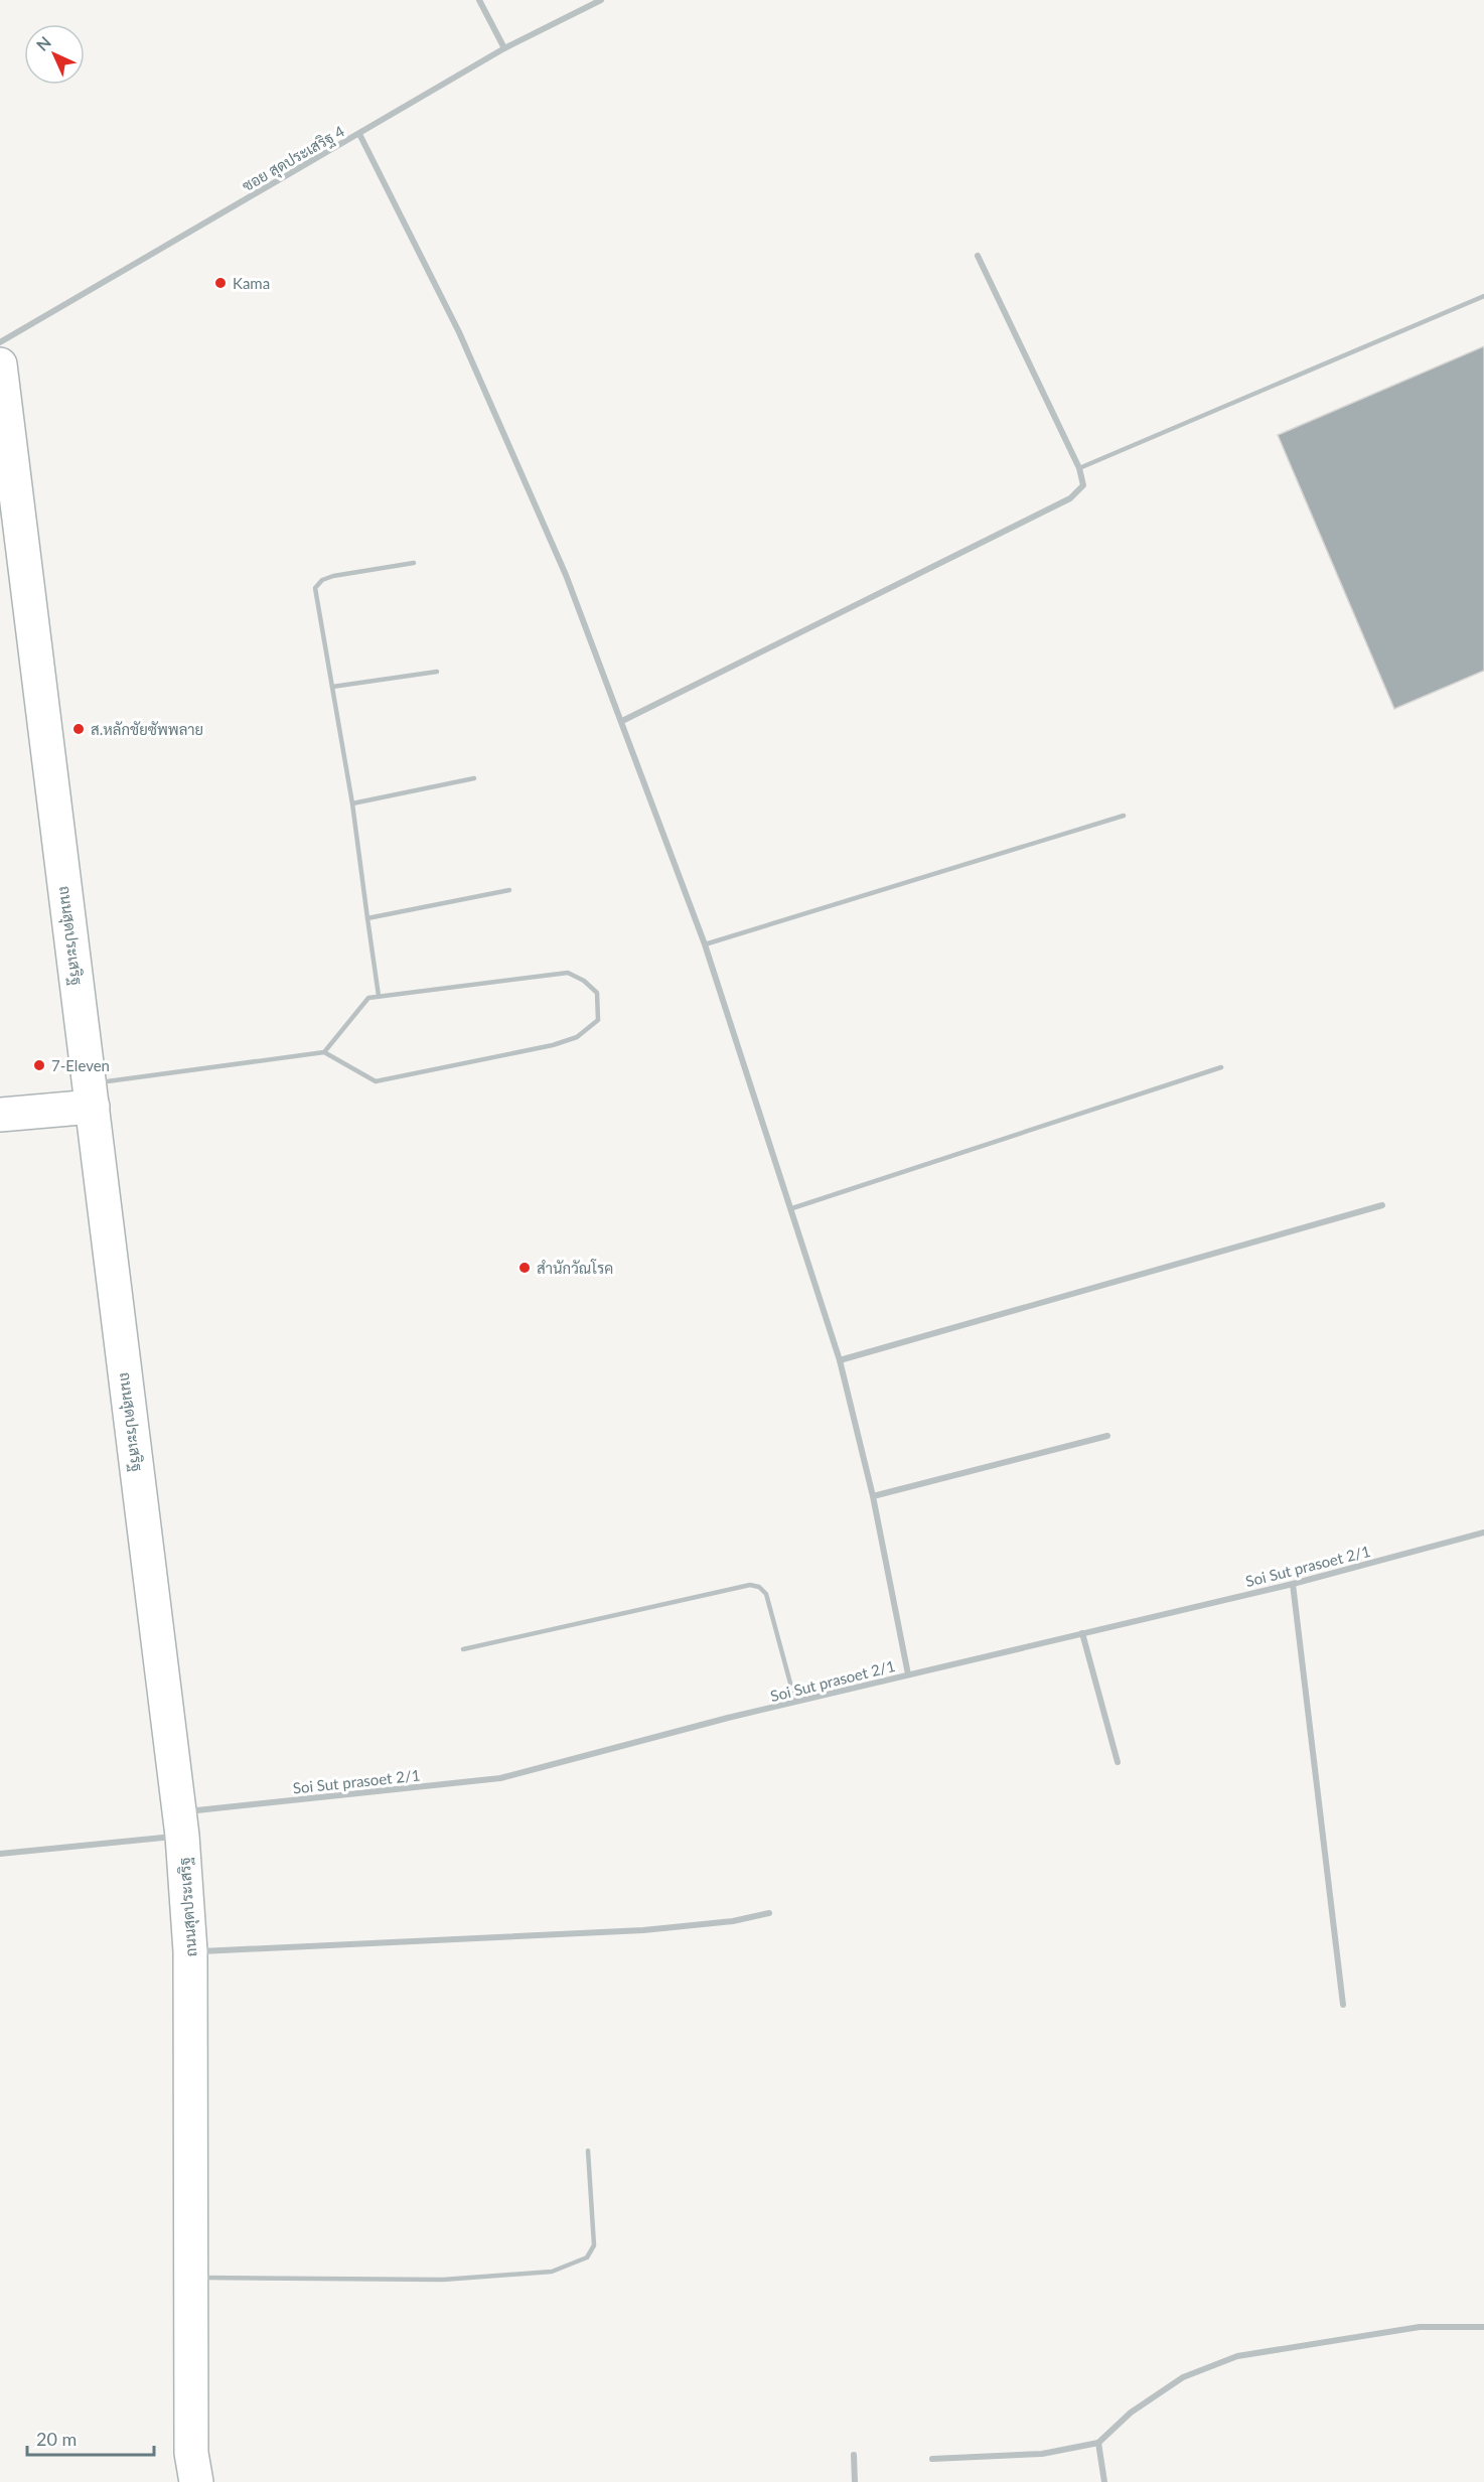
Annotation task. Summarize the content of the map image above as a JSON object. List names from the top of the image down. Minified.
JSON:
{"streets":{"street":["ซอย สุดประเสริฐ 4","ถนนสุดประเสริฐ","Soi Sut prasoet 2/1"]},"crossings":[["ถนนสุดประเสริฐ","Soi Sut prasoet 2/1"]],"places":["Kama","ส.หลักชัยซัพพลาย","7-Eleven","สำนักวัณโรค"],"scale_bar":"20 m","north":"top left"}
